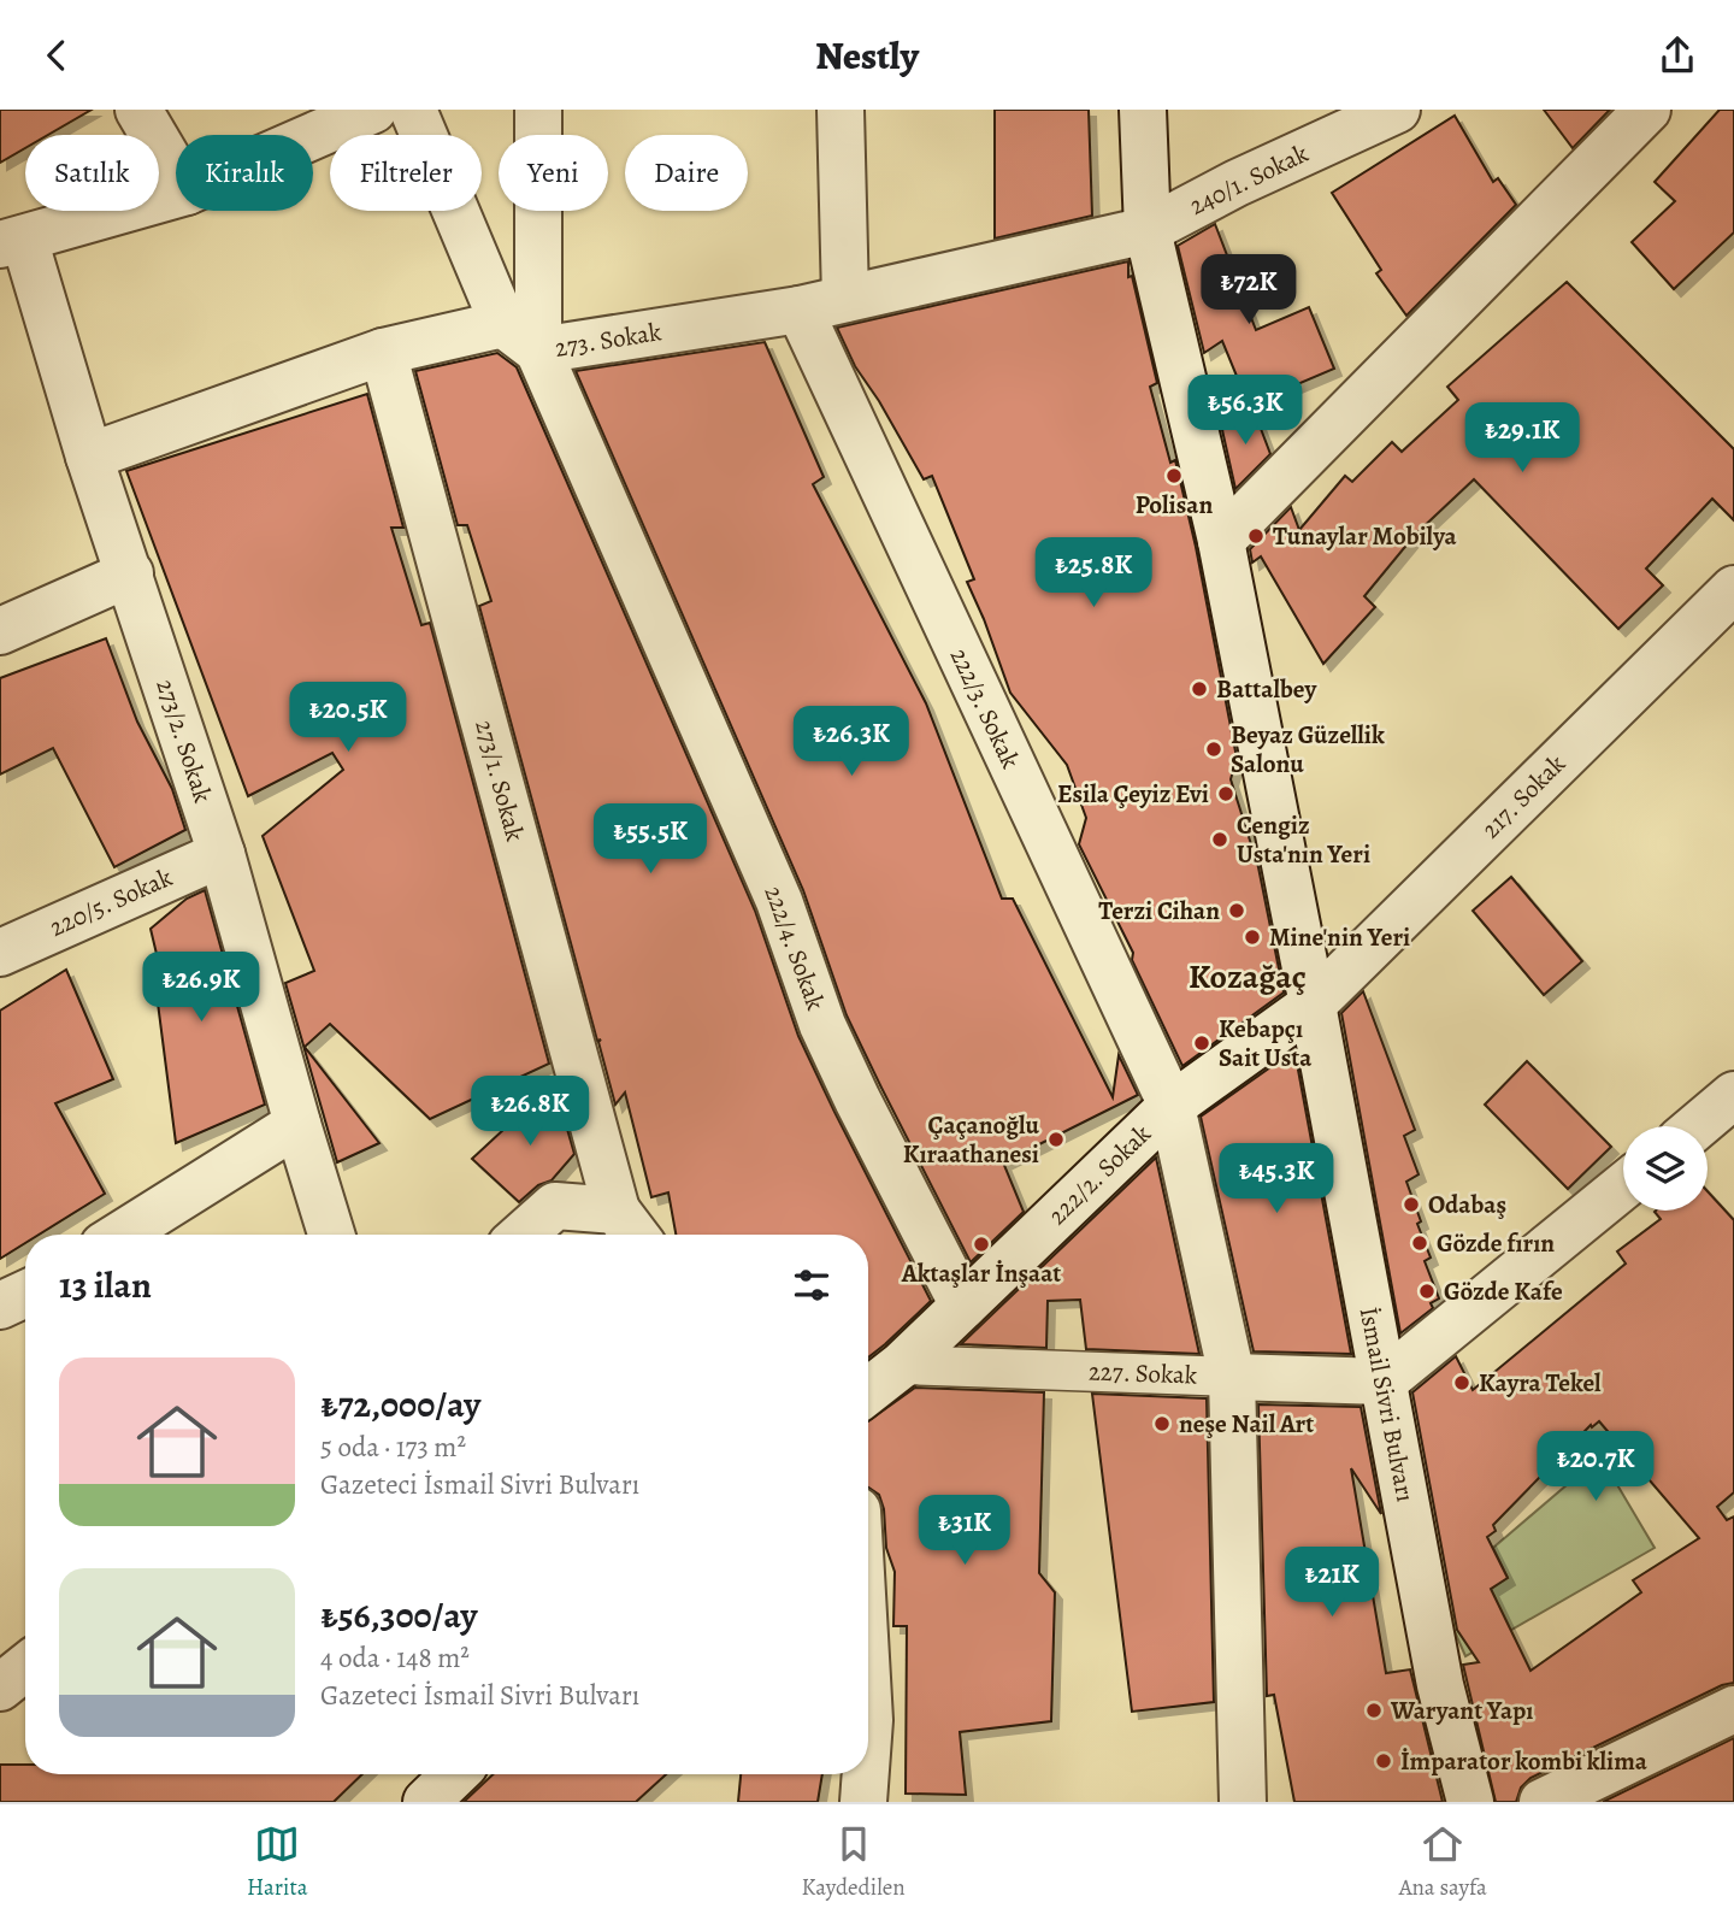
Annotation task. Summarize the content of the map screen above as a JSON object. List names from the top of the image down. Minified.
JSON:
{"streets":{"street":["240/1. Sokak","273. Sokak","222/3. Sokak","273/2. Sokak","273/1. Sokak","217. Sokak","220/5. Sokak","222/4. Sokak","222/2. Sokak","227. Sokak","İsmail Sivri Bulvarı"]},"crossings":[["240/1. Sokak","273. Sokak"],["240/1. Sokak","İsmail Sivri Bulvarı"],["273. Sokak","222/3. Sokak"],["273. Sokak","273/2. Sokak"],["273. Sokak","273/1. Sokak"],["273. Sokak","222/4. Sokak"],["273. Sokak","İsmail Sivri Bulvarı"],["222/3. Sokak","222/2. Sokak"],["222/3. Sokak","227. Sokak"],["273/2. Sokak","220/5. Sokak"],["217. Sokak","222/2. Sokak"],["217. Sokak","İsmail Sivri Bulvarı"],["222/4. Sokak","222/2. Sokak"],["222/2. Sokak","227. Sokak"],["222/2. Sokak","İsmail Sivri Bulvarı"],["227. Sokak","İsmail Sivri Bulvarı"]],"districts":["Kozağaç"],"places":["Polisan","Tunaylar Mobilya","Battalbey","Beyaz Güzellik Salonu","Esila Çeyiz Evi","Cengiz Usta'nın Yeri","Terzi Cihan","Mine'nin Yeri","Kebapçı Sait Usta","Çaçanoğlu Kıraathanesi","Odabaş","Gözde fırın","Aktaşlar İnşaat","Gözde Kafe","Kayra Tekel","neşe Nail Art","Waryant Yapı","İmparator kombi klima"],"page":{"header":"Nestly","chip":["Satılık","Kiralık","Filtreler","Yeni","Daire"],"price":["₺72K","₺56.3K","₺29.1K","₺25.8K","₺20.5K","₺26.3K","₺55.5K","₺26.9K","₺26.8K","₺45.3K","₺20.7K","₺31K","₺21K"],"heading":"13 ilan","list":[{"name":"₺72,000/ay","note":"5 oda · 173 m² · Gazeteci İsmail Sivri Bulvarı"},{"name":"₺56,300/ay","note":"4 oda · 148 m² · Gazeteci İsmail Sivri Bulvarı"}],"tabs":["Harita","Kaydedilen","Ana sayfa"]}}
